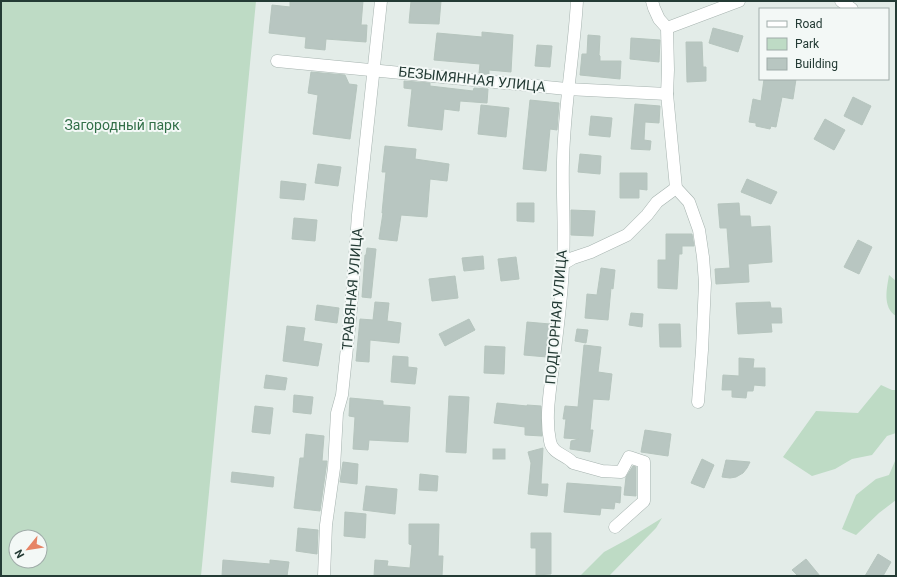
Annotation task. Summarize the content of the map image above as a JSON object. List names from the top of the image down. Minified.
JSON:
{"streets":{"street":["БЕЗЫМЯННАЯ УЛИЦА","ТРАВЯНАЯ УЛИЦА","ПОДГОРНАЯ УЛИЦА"]},"crossings":[["БЕЗЫМЯННАЯ УЛИЦА","ТРАВЯНАЯ УЛИЦА"],["БЕЗЫМЯННАЯ УЛИЦА","ПОДГОРНАЯ УЛИЦА"]],"parks":["Загородный парк"],"legend":["Road","Park","Building"],"north":"bottom left"}
